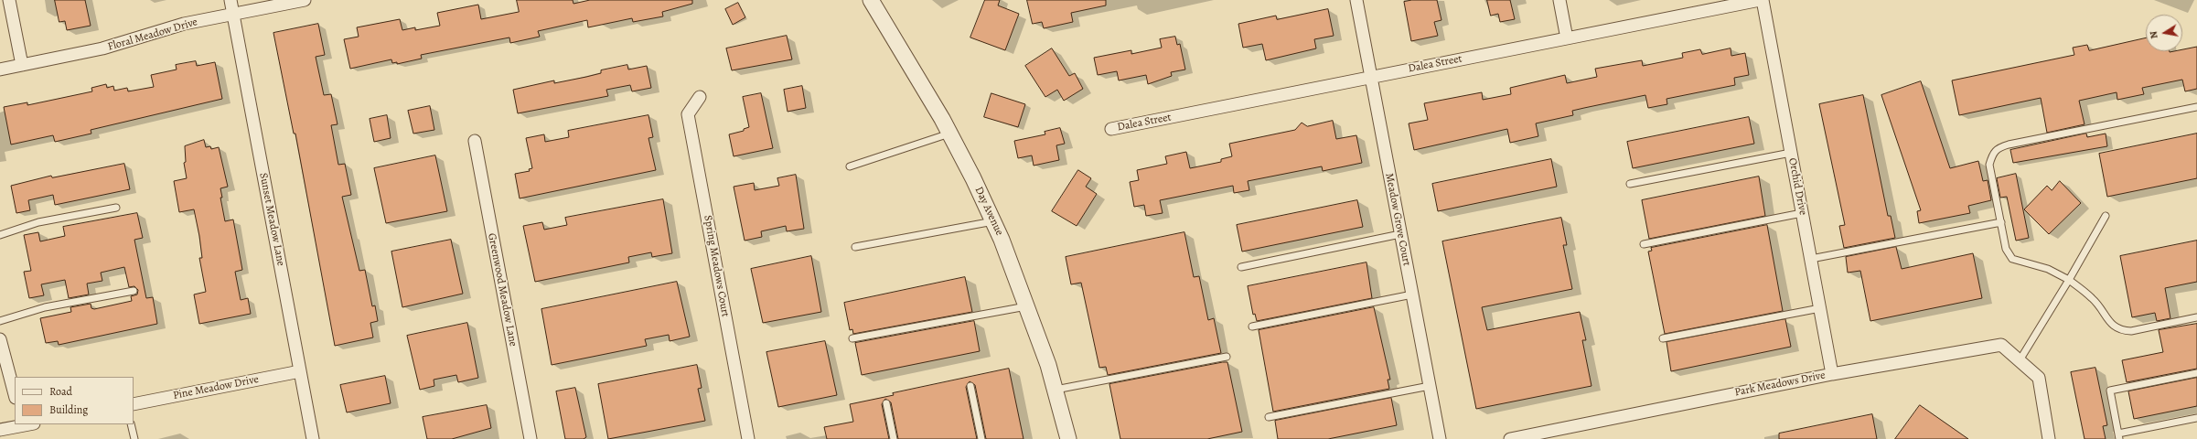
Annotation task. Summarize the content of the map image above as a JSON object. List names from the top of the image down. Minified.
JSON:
{"streets":{"street":["Floral Meadow Drive","Dalea Street","Orchid Drive","Day Avenue","Sunset Meadow Lane","Meadow Grove Court","Spring Meadows Court","Greenwood Meadow Lane","Park Meadows Drive","Pine Meadow Drive"]},"crossings":[["Floral Meadow Drive","Sunset Meadow Lane"],["Dalea Street","Meadow Grove Court"],["Orchid Drive","Park Meadows Drive"],["Sunset Meadow Lane","Pine Meadow Drive"]],"legend":["Road","Building"],"north":"left"}
